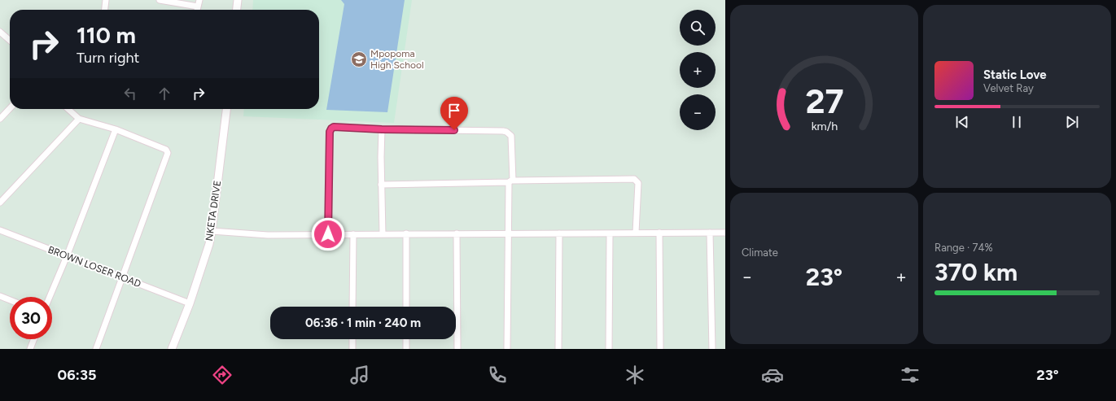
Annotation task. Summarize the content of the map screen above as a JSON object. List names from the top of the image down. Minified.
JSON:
{"streets":{"street":["NKETA DRIVE","BROWN LOSER ROAD"]},"crossings":[["NKETA DRIVE","BROWN LOSER ROAD"]],"places":{"school or university":["Mpopoma High School"]},"page":{"map_buttons":["+","−"],"turn":["110 m","Turn right"],"song":["Static Love","Velvet Ray"],"tile":["Climate",["Range · 74%","370 km"]],"heat":["−","23°","+"],"limit":"30","trip":"06:36 · 1 min · 240 m","tabs":["06:35","23°"],"gauge":["27","km/h"]}}
